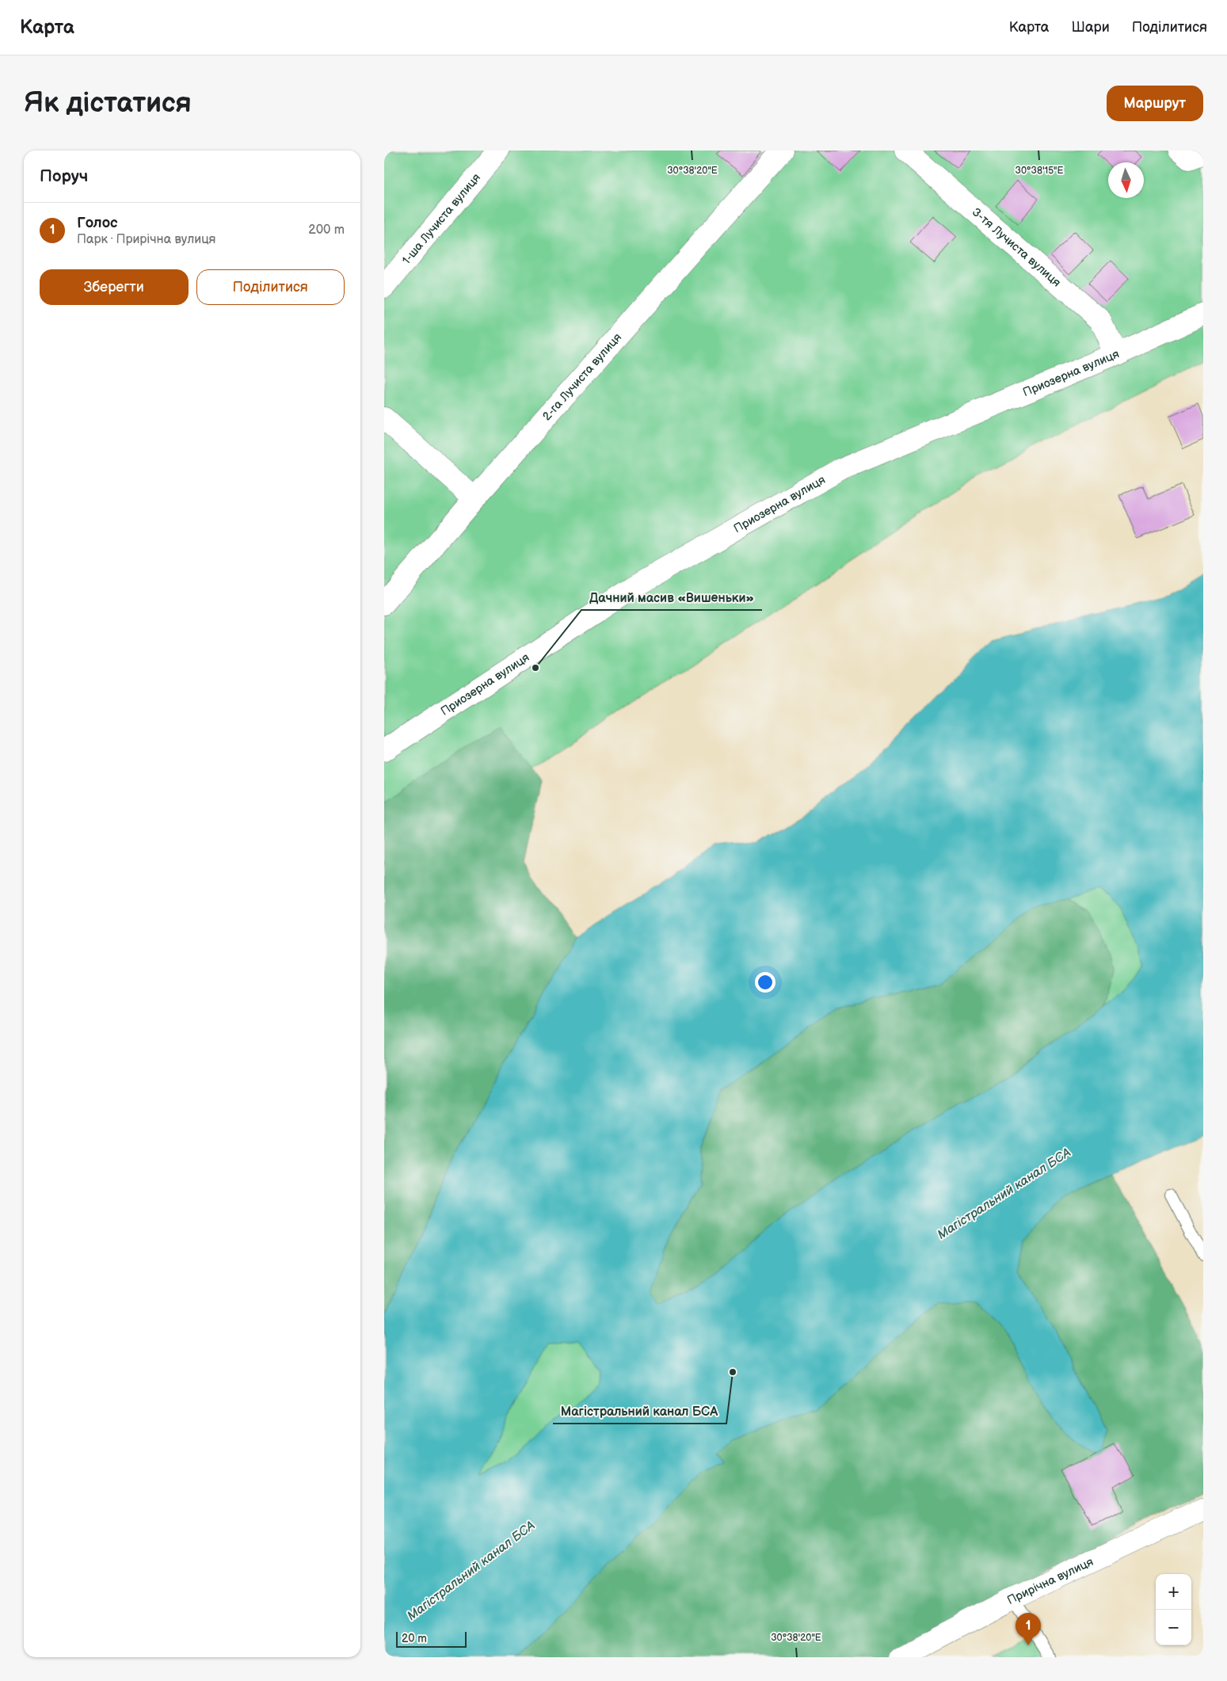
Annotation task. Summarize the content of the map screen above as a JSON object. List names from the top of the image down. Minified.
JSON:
{"streets":{"street":["1-ша Лучиста вулиця","3-тя Лучиста вулиця","Приозерна вулиця","2-га Лучиста вулиця","Прирічна вулиця"]},"crossings":[["3-тя Лучиста вулиця","Приозерна вулиця"]],"water":["Магістральний канал БСА"],"places":["Дачний масив «Вишеньки»","Магістральний канал БСА"],"scale_bar":"20 m","north":"bottom","page":{"header":"Карта","nav":["Карта","Шари","Поділитися"],"buttons":["Маршрут",["Зберегти","Поділитися"]],"title":"Як дістатися","heading":"Поруч","list":[{"mark":"1","name":"Голос","note":"Парк · Прирічна вулиця","value":"200 m"}],"map_buttons":["+","−"],"pins":"1","scale":"20 m"},"coordinates":["30°38'20\"E","30°38'15\"E"]}
